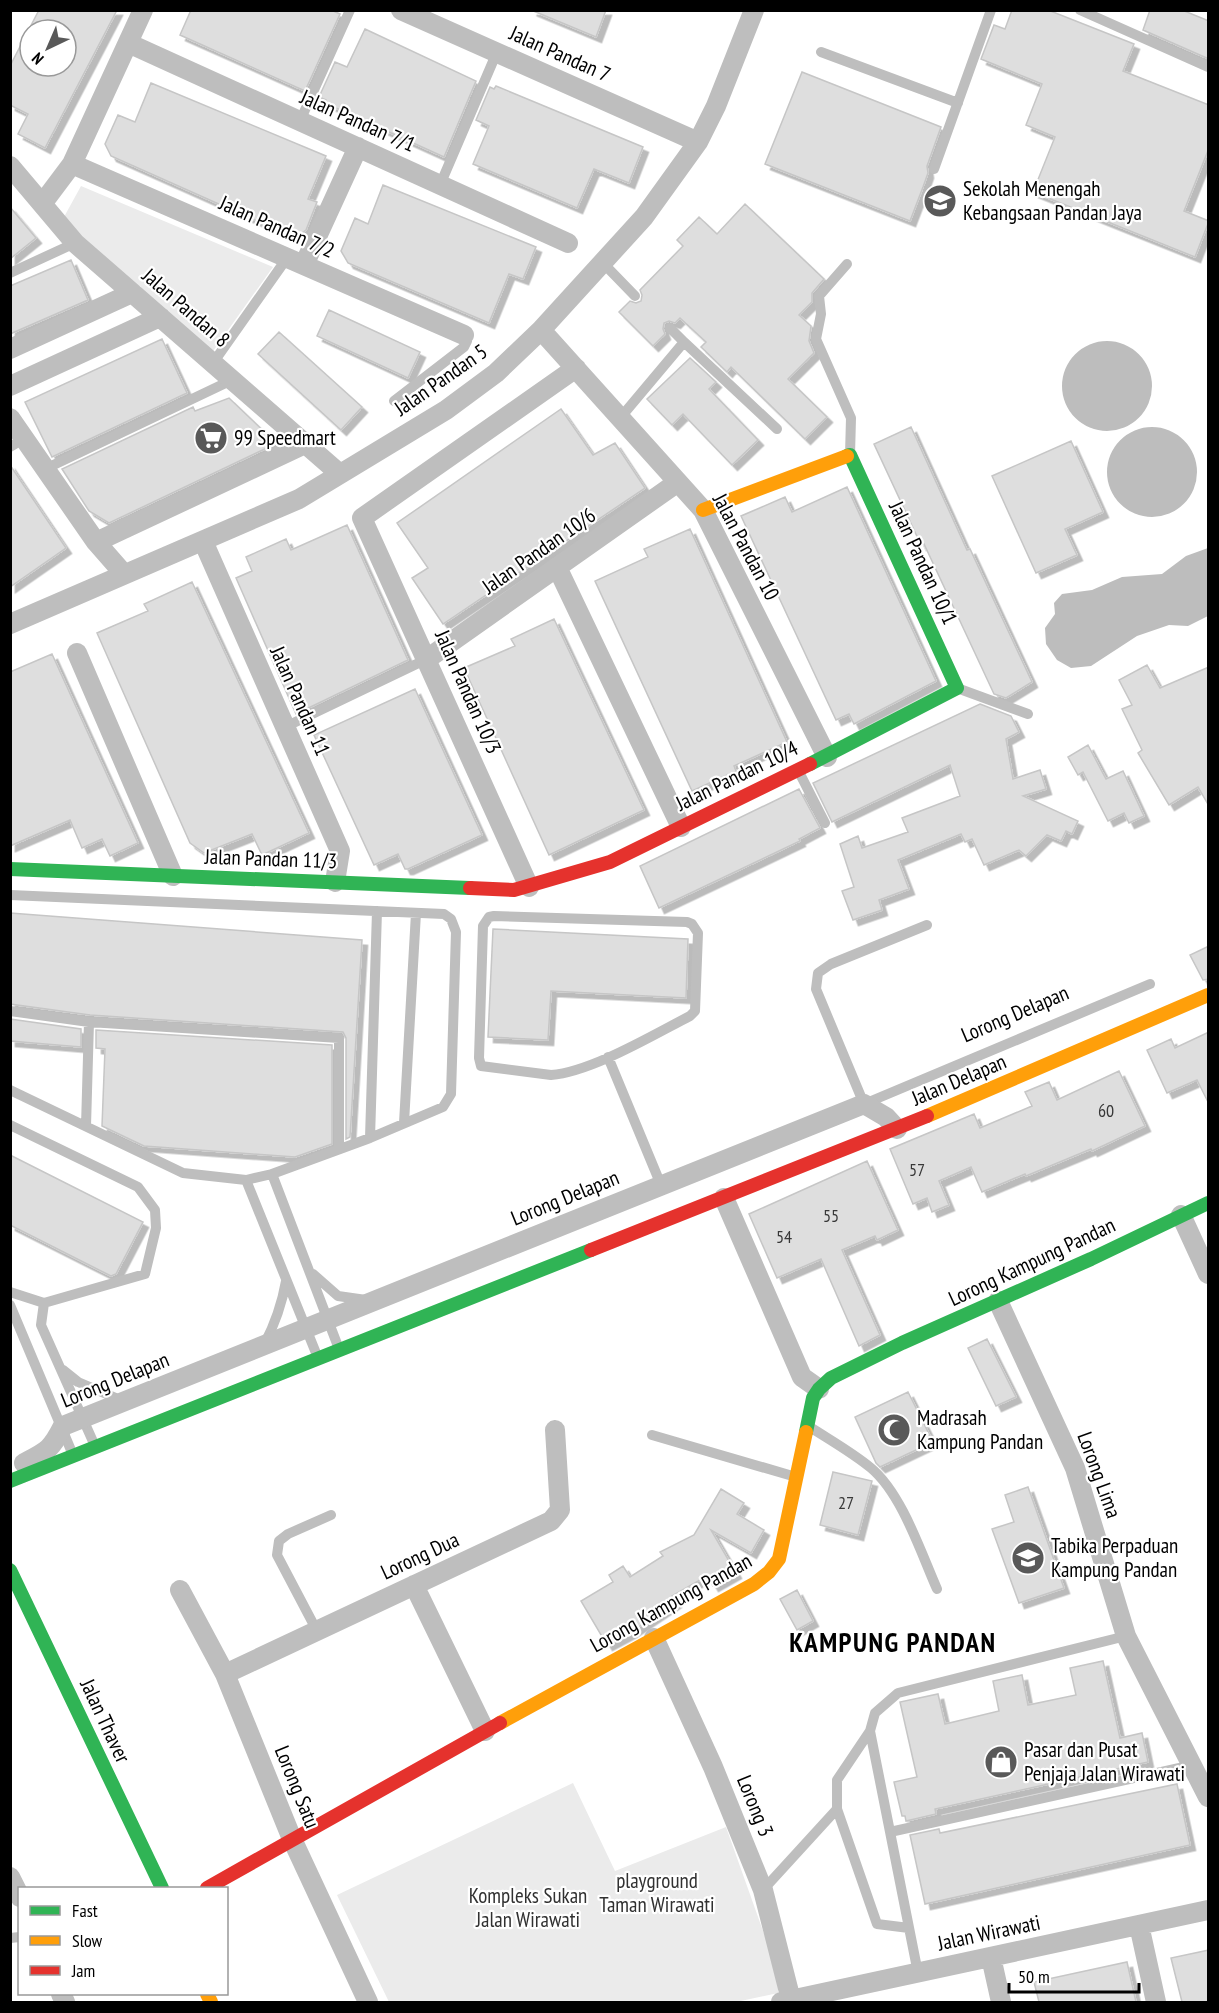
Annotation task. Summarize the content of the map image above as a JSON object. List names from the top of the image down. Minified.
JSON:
{"streets":{"street":["Jalan Pandan 7","Jalan Pandan 7/1","Jalan Pandan 7/2","Jalan Pandan 8","Jalan Pandan 5","Jalan Pandan 10","Jalan Pandan 10/6","Jalan Pandan 10/1","Jalan Pandan 10/3","Jalan Pandan 11","Jalan Pandan 10/4","Jalan Pandan 11/3","Lorong Delapan","Jalan Delapan","Lorong Kampung Pandan","Lorong Lima","Lorong Dua","Jalan Thaver","Lorong Satu","Lorong 3","Jalan Wirawati"]},"crossings":[["Jalan Pandan 7","Jalan Pandan 5"],["Jalan Pandan 8","Jalan Pandan 5"],["Jalan Pandan 5","Jalan Pandan 10"],["Jalan Pandan 5","Jalan Pandan 11"],["Jalan Pandan 10","Jalan Pandan 10/6"],["Jalan Pandan 10","Jalan Pandan 10/3"],["Jalan Pandan 10","Jalan Pandan 10/4"],["Jalan Pandan 10/6","Jalan Pandan 10/3"],["Jalan Pandan 10/1","Jalan Pandan 10/4"],["Jalan Pandan 10/3","Jalan Pandan 10/4"],["Jalan Pandan 10/3","Jalan Pandan 11/3"],["Jalan Pandan 11","Jalan Pandan 11/3"],["Jalan Pandan 10/4","Jalan Pandan 11/3"],["Lorong Kampung Pandan","Lorong Lima"],["Lorong Kampung Pandan","Lorong Satu"],["Lorong Kampung Pandan","Lorong 3"],["Lorong Dua","Lorong Satu"],["Lorong 3","Jalan Wirawati"]],"districts":["KAMPUNG PANDAN"],"parks":["playground Taman Wirawati","Kompleks Sukan Jalan Wirawati"],"places":{"school or university":["Sekolah Menengah Kebangsaan Pandan Jaya","Tabika Perpaduan Kampung Pandan"],"supermarket":["99 Speedmart"],"mosque":["Madrasah Kampung Pandan"],"shop":["Pasar dan Pusat Penjaja Jalan Wirawati"]},"house_numbers":["60","57","55","54","27"],"legend":["Fast","Slow","Jam"],"scale_bar":"50 m","north":"bottom left"}
